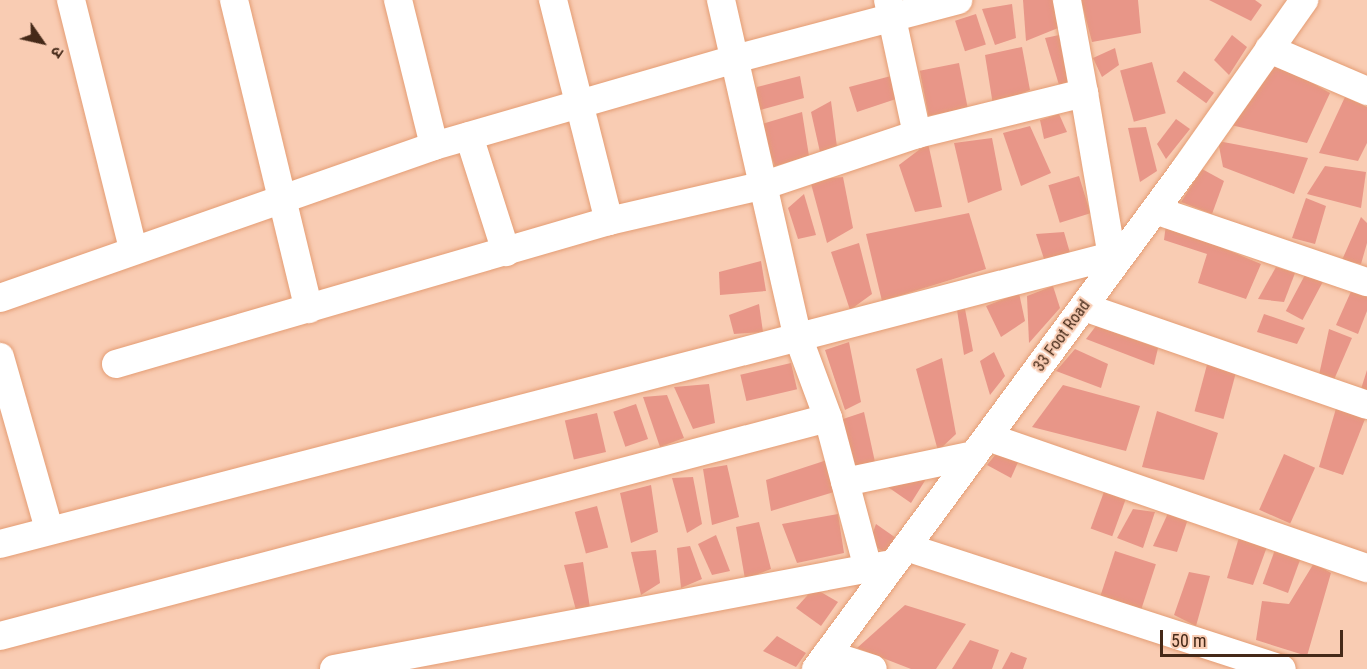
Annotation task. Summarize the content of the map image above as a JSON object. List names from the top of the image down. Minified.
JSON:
{"streets":{"street":["33 Foot Road"]},"scale_bar":"50 m","north":"bottom right"}
